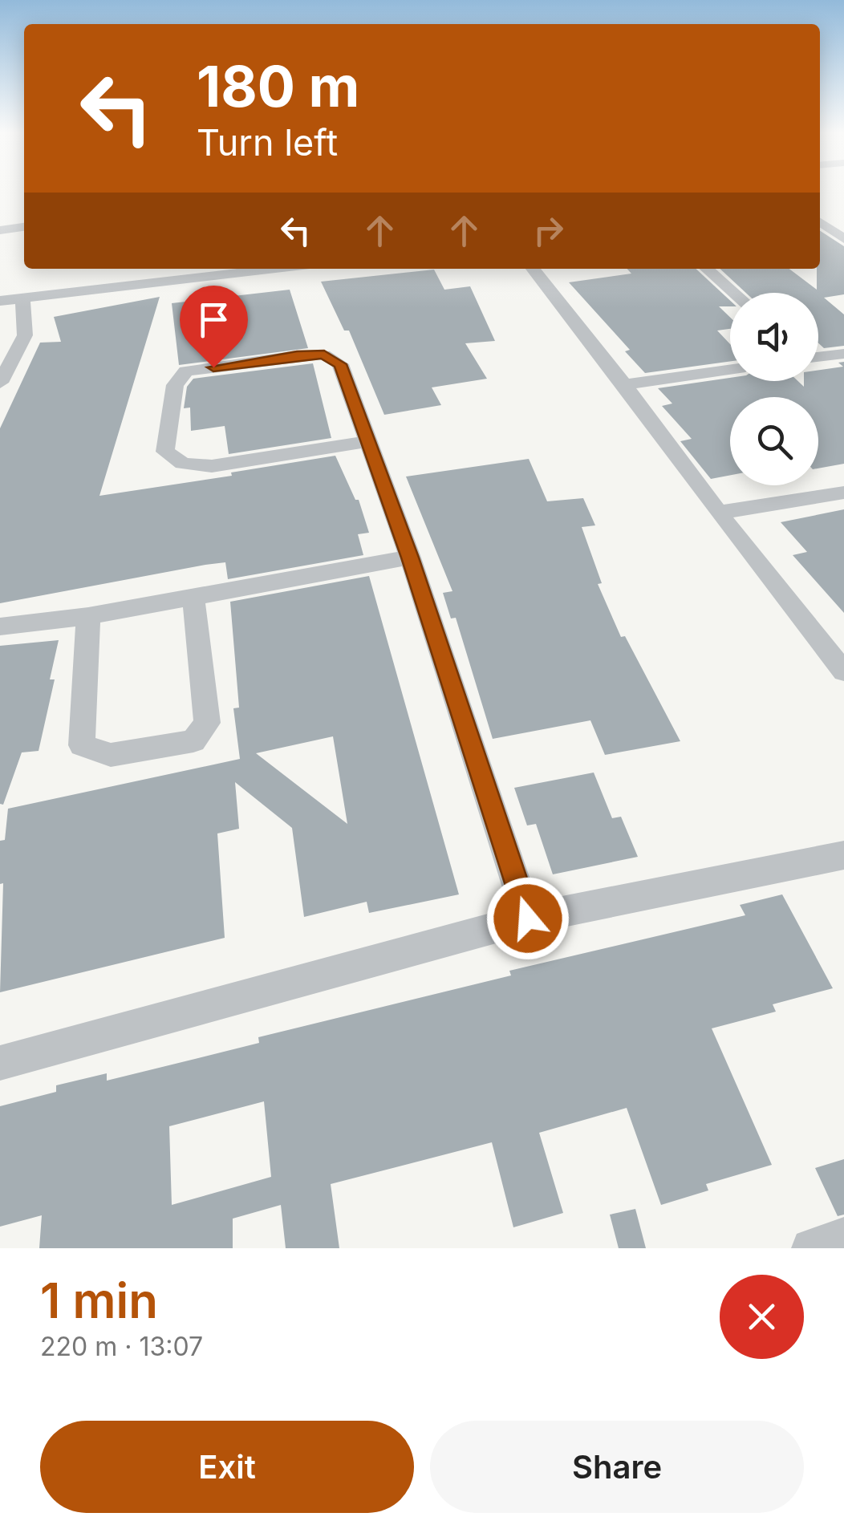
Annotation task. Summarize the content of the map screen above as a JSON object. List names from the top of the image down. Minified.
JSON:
{"page":{"turn":["180 m","Turn left"],"heading":["1 min","220 m · 13:07"],"buttons":["Exit","Share"]}}
